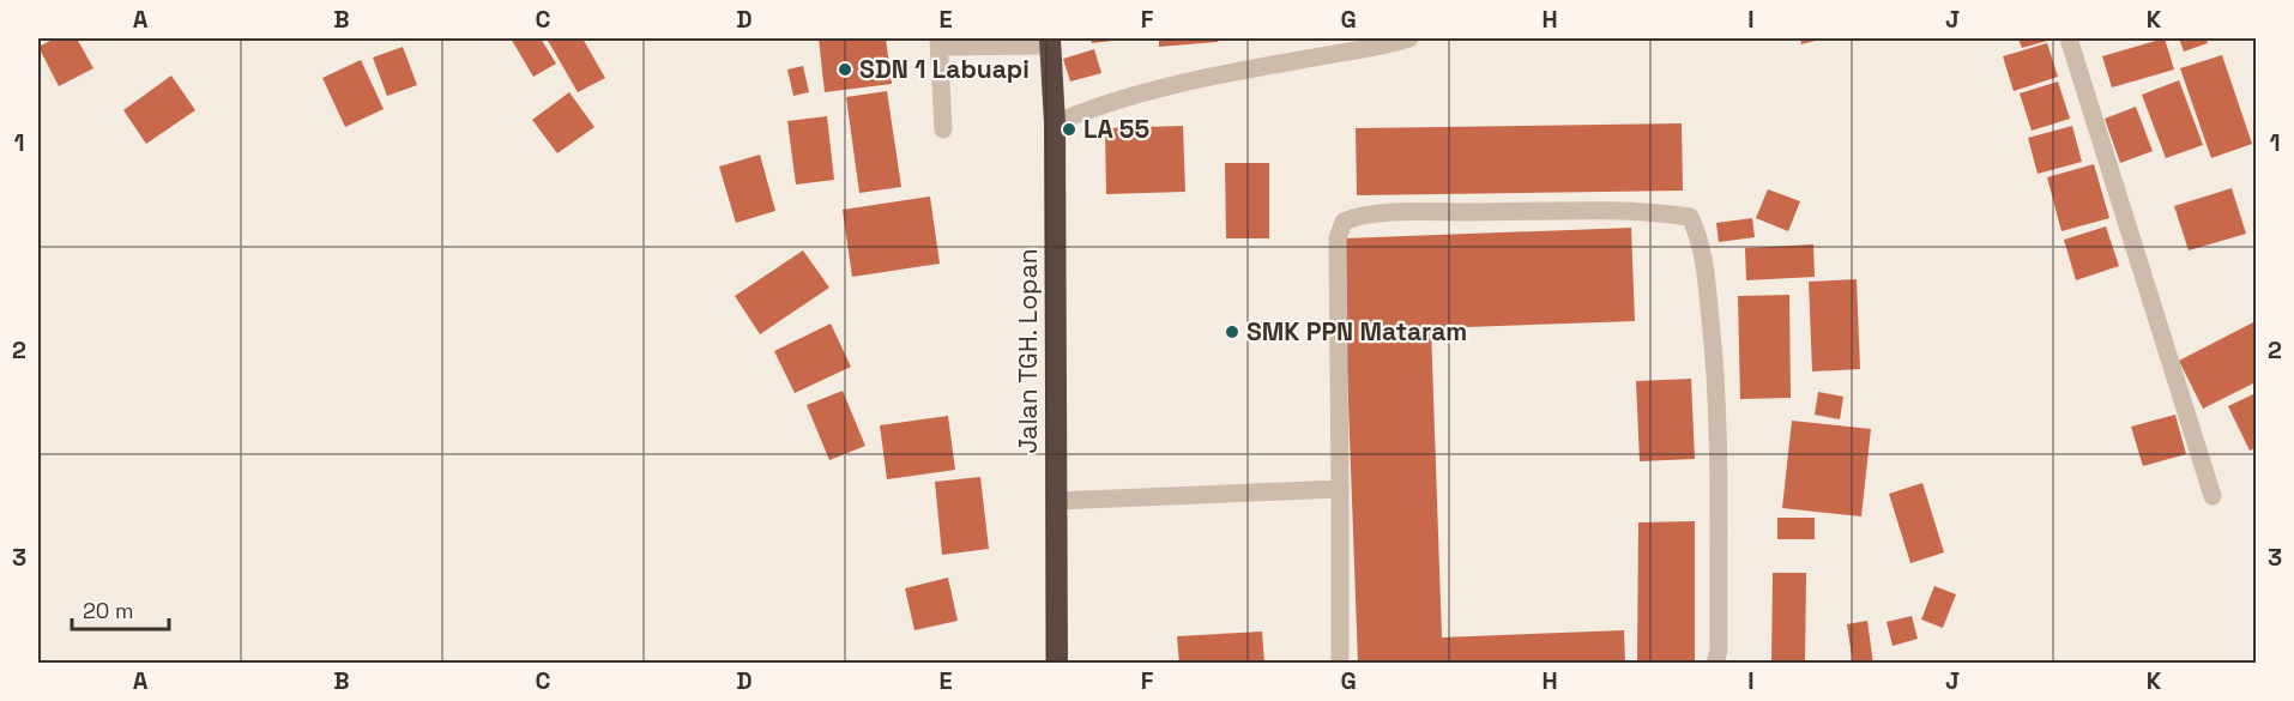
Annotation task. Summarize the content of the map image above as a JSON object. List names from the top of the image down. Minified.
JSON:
{"streets":{"highway":["Jalan TGH. Lopan"]},"places":["SDN 1 Labuapi","LA 55","SMK PPN Mataram"],"scale_bar":"20 m","grid":{"columns":["A","B","C","D","E","F","G","H","I","J","K"],"rows":["1","2","3"]}}
